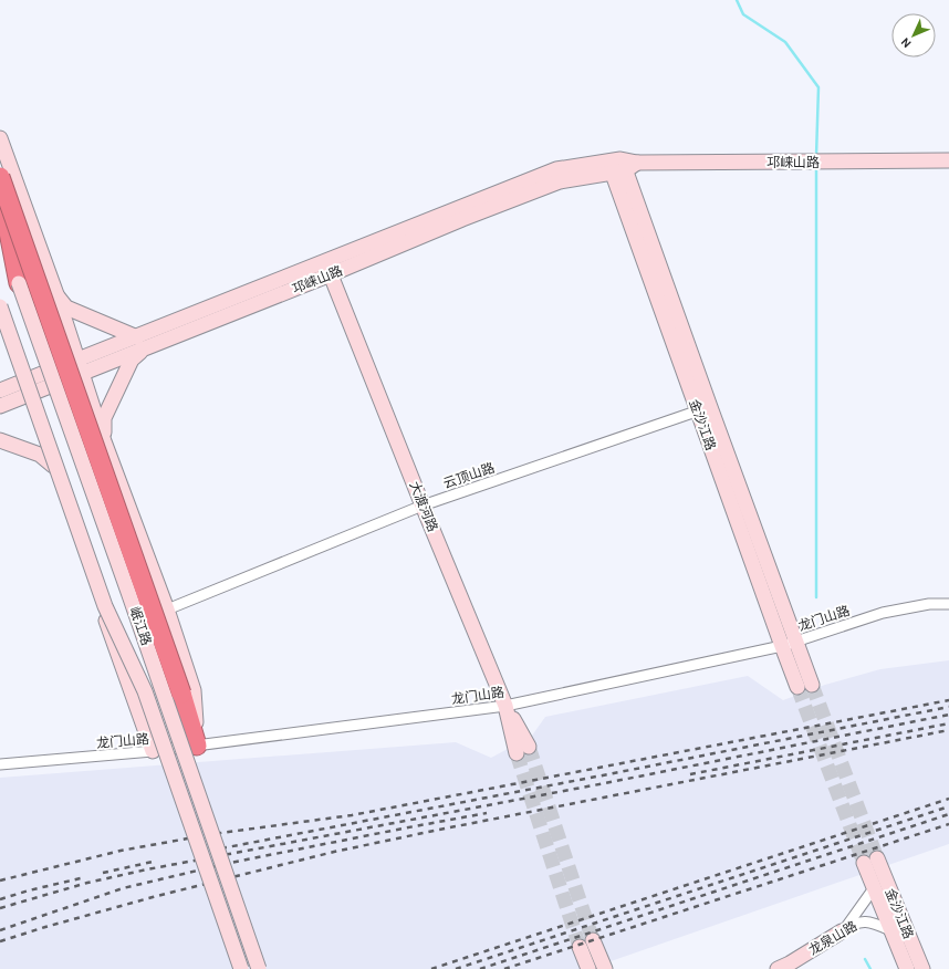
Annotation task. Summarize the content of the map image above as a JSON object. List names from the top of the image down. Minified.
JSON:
{"streets":{"main road":["邛崃山路","金沙江路","大渡河路","岷江路","龙泉山路"],"street":["云顶山路","龙门山路"]},"crossings":[["邛崃山路","金沙江路"],["邛崃山路","大渡河路"],["金沙江路","云顶山路"],["金沙江路","龙门山路"],["金沙江路","龙泉山路"],["云顶山路","大渡河路"],["大渡河路","龙门山路"]],"north":"bottom left"}
